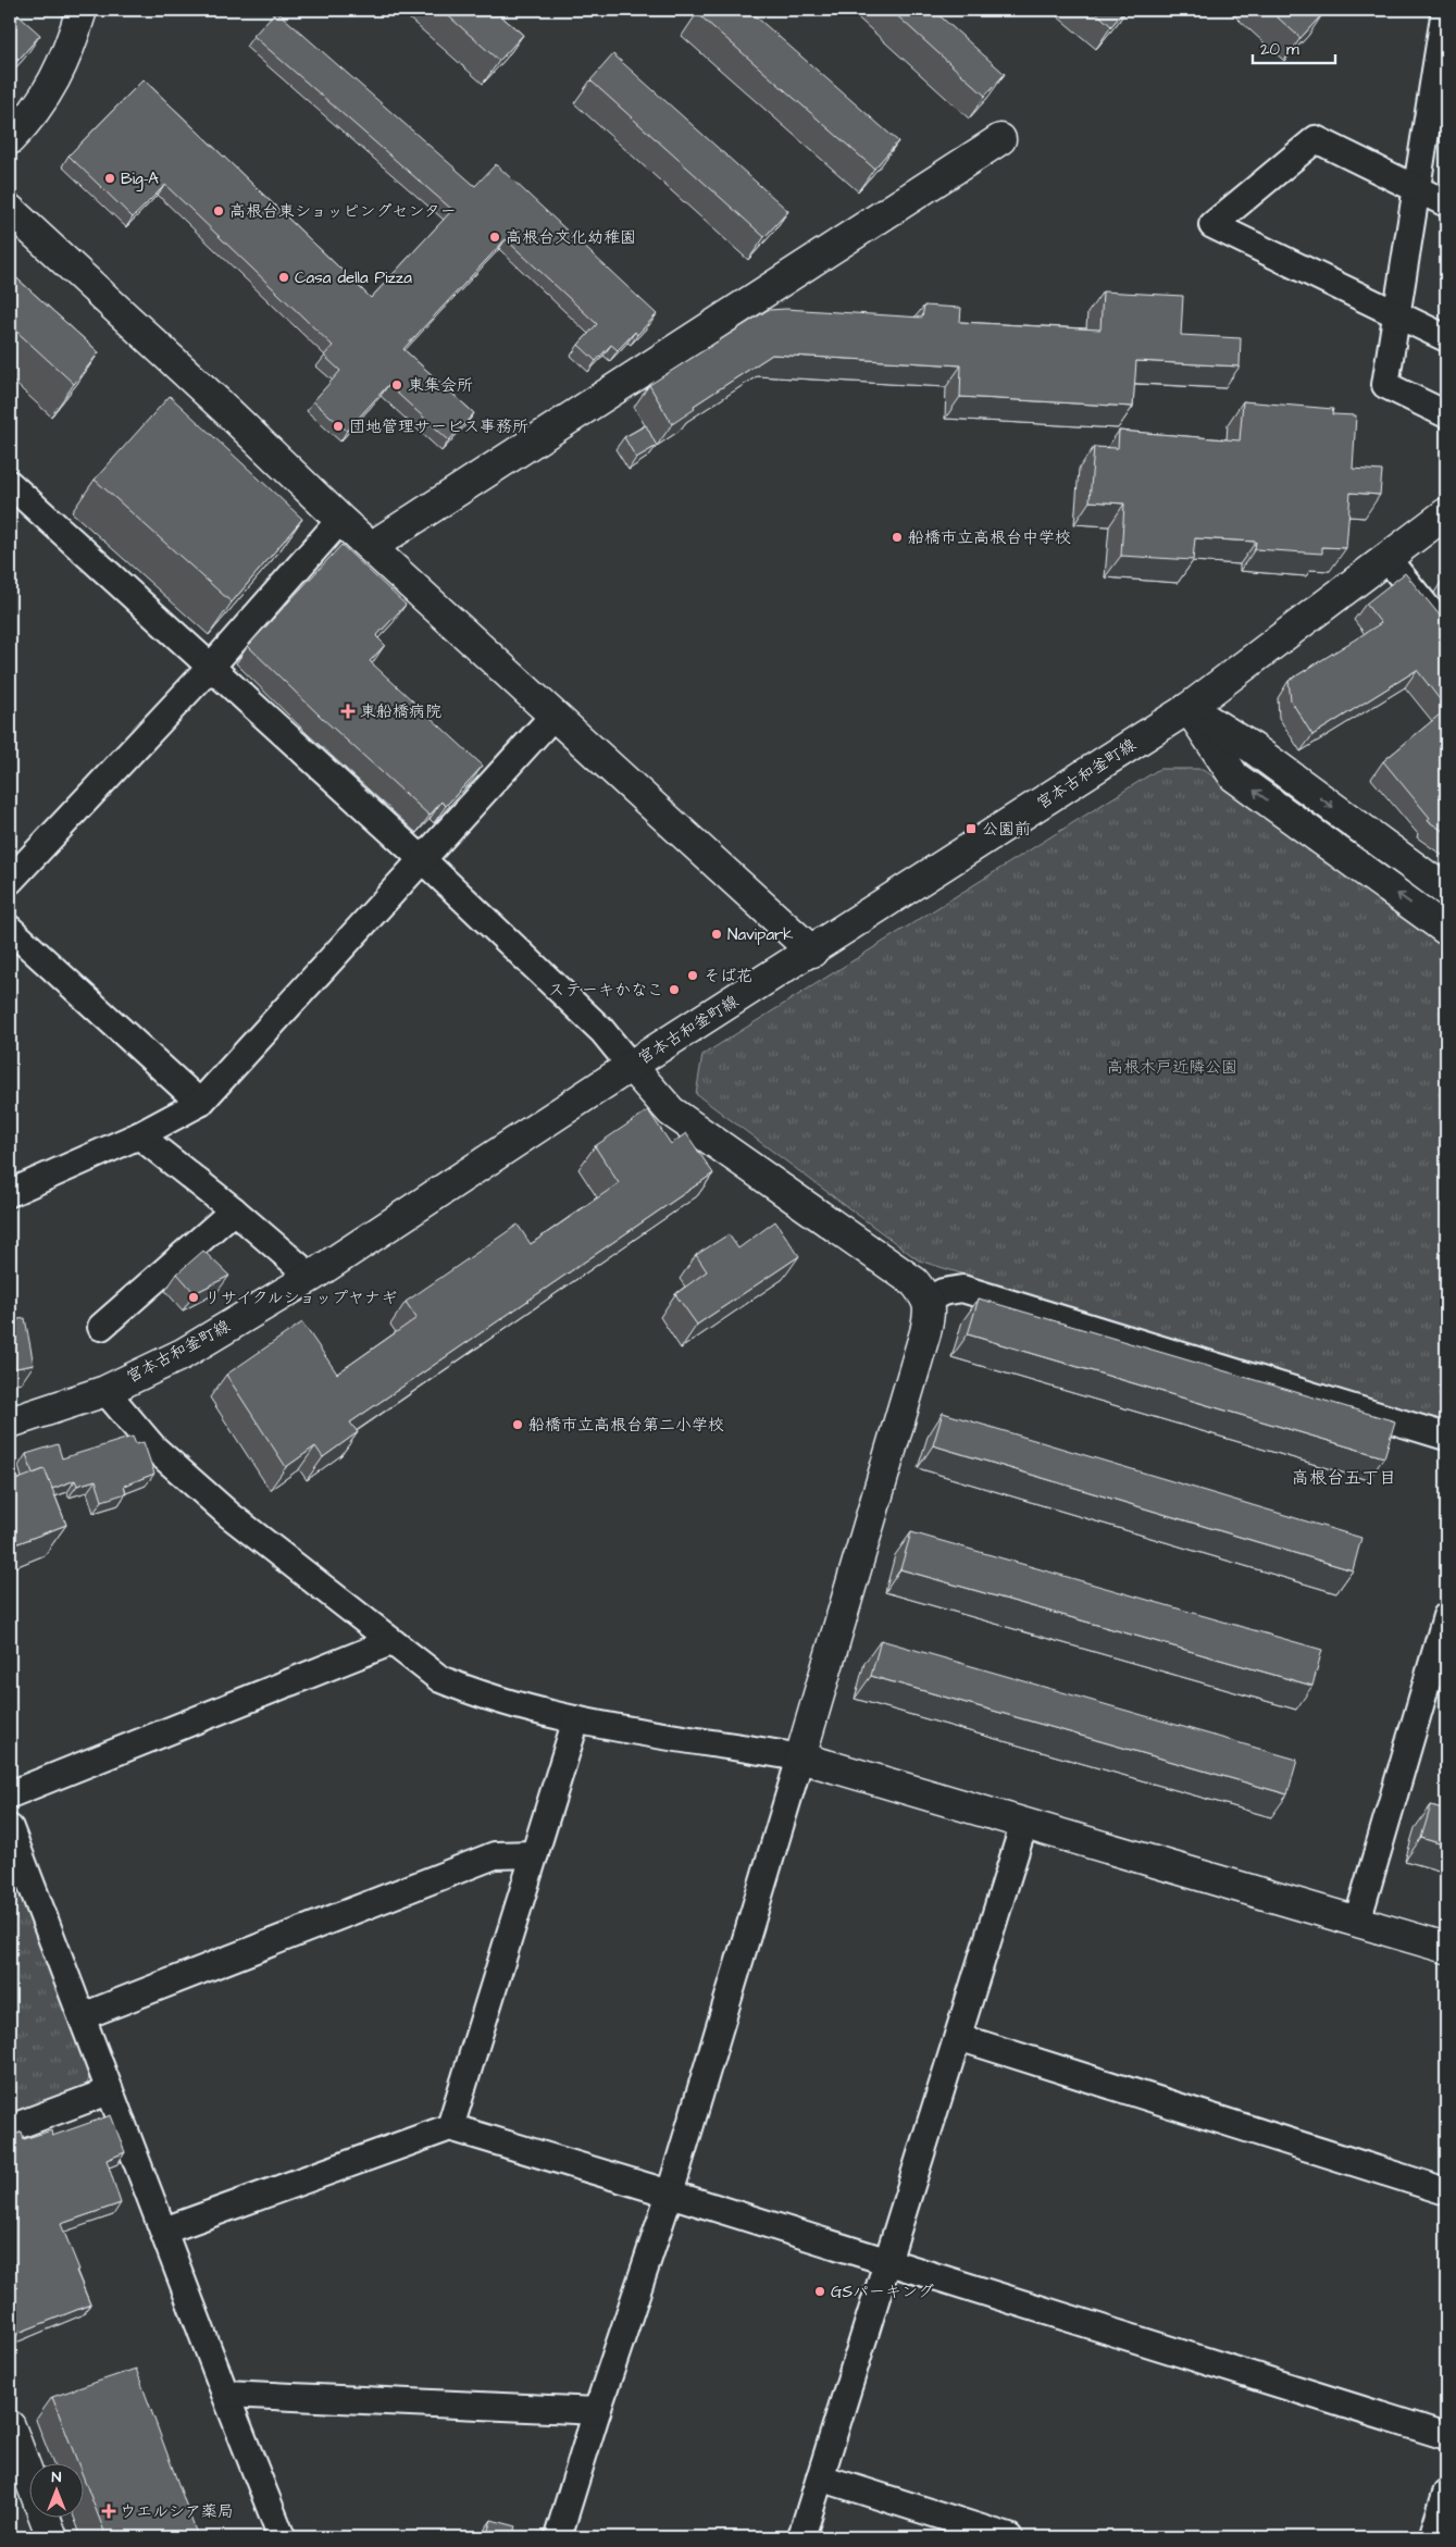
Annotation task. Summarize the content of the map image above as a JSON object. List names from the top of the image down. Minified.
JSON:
{"streets":{"street":["宮本古和釜町線"]},"districts":["高根台五丁目"],"parks":["高根木戸近隣公園"],"places":{"other":["Big-A","高根台東ショッピングセンター","高根台文化幼稚園","Casa della Pizza","東集会所","団地管理サービス事務所","船橋市立高根台中学校","Navipark","そば花","ステーキかなこ","リサイクルショップヤナギ","船橋市立高根台第二小学校","GSパーキング"],"health":["東船橋病院","ウエルシア薬局"],"transit":["公園前"]},"scale_bar":"20 m","north":"top"}
